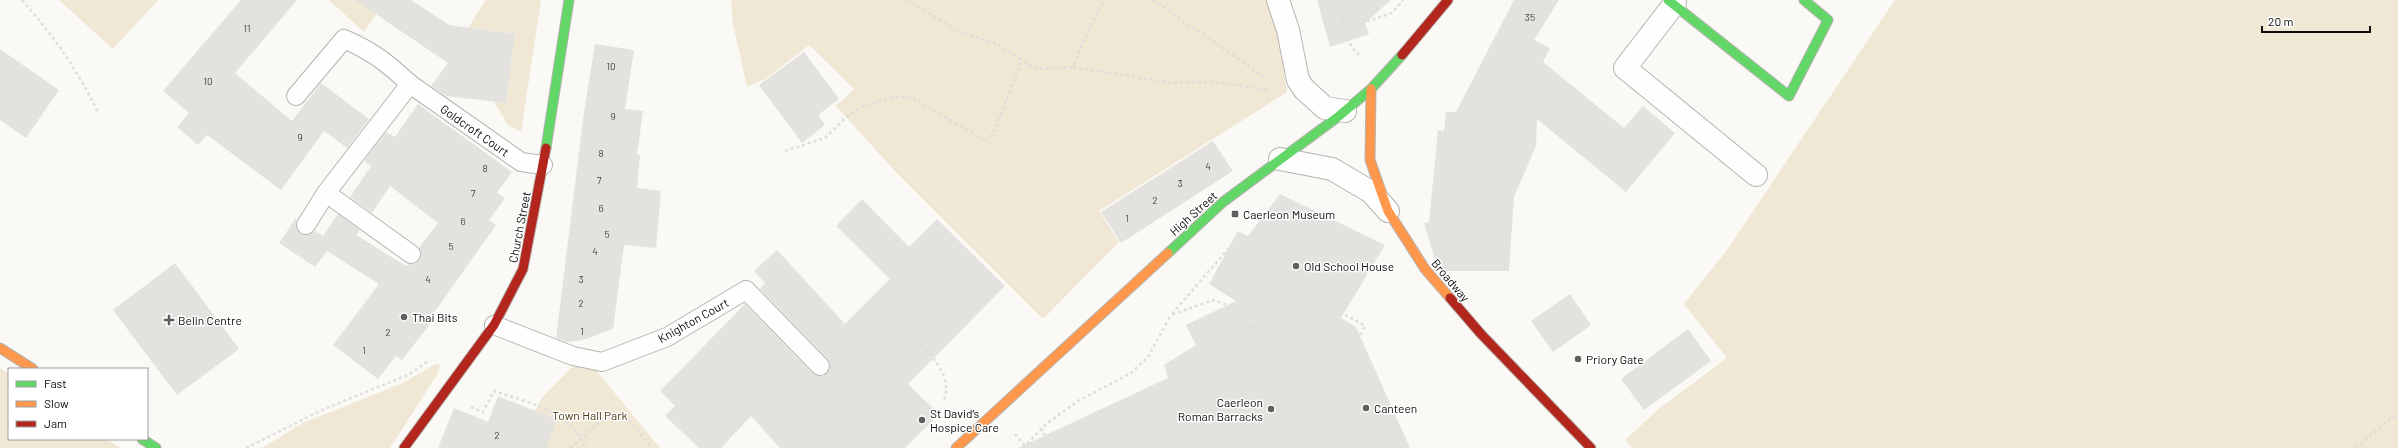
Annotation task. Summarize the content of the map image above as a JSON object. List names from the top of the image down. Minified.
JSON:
{"streets":{"street":["High Street","Church Street","Broadway"],"lane":["Goldcroft Court","Knighton Court"]},"crossings":[["Goldcroft Court","Church Street"],["High Street","Broadway"],["Church Street","Knighton Court"]],"parks":["Town Hall Park"],"places":{"transit":["Caerleon Museum"],"other":["Old School House","Thai Bits","Priory Gate","Canteen","Caerleon Roman Barracks","St David’s Hospice Care"],"health":["Belin Centre"]},"house_numbers":["35","11","10","10","9","9","8","4","8","7","3","7","2","6","1","6","5","5","4","4","3","2","1","2","1","2"],"legend":["Fast","Slow","Jam"],"scale_bar":"20 m"}
